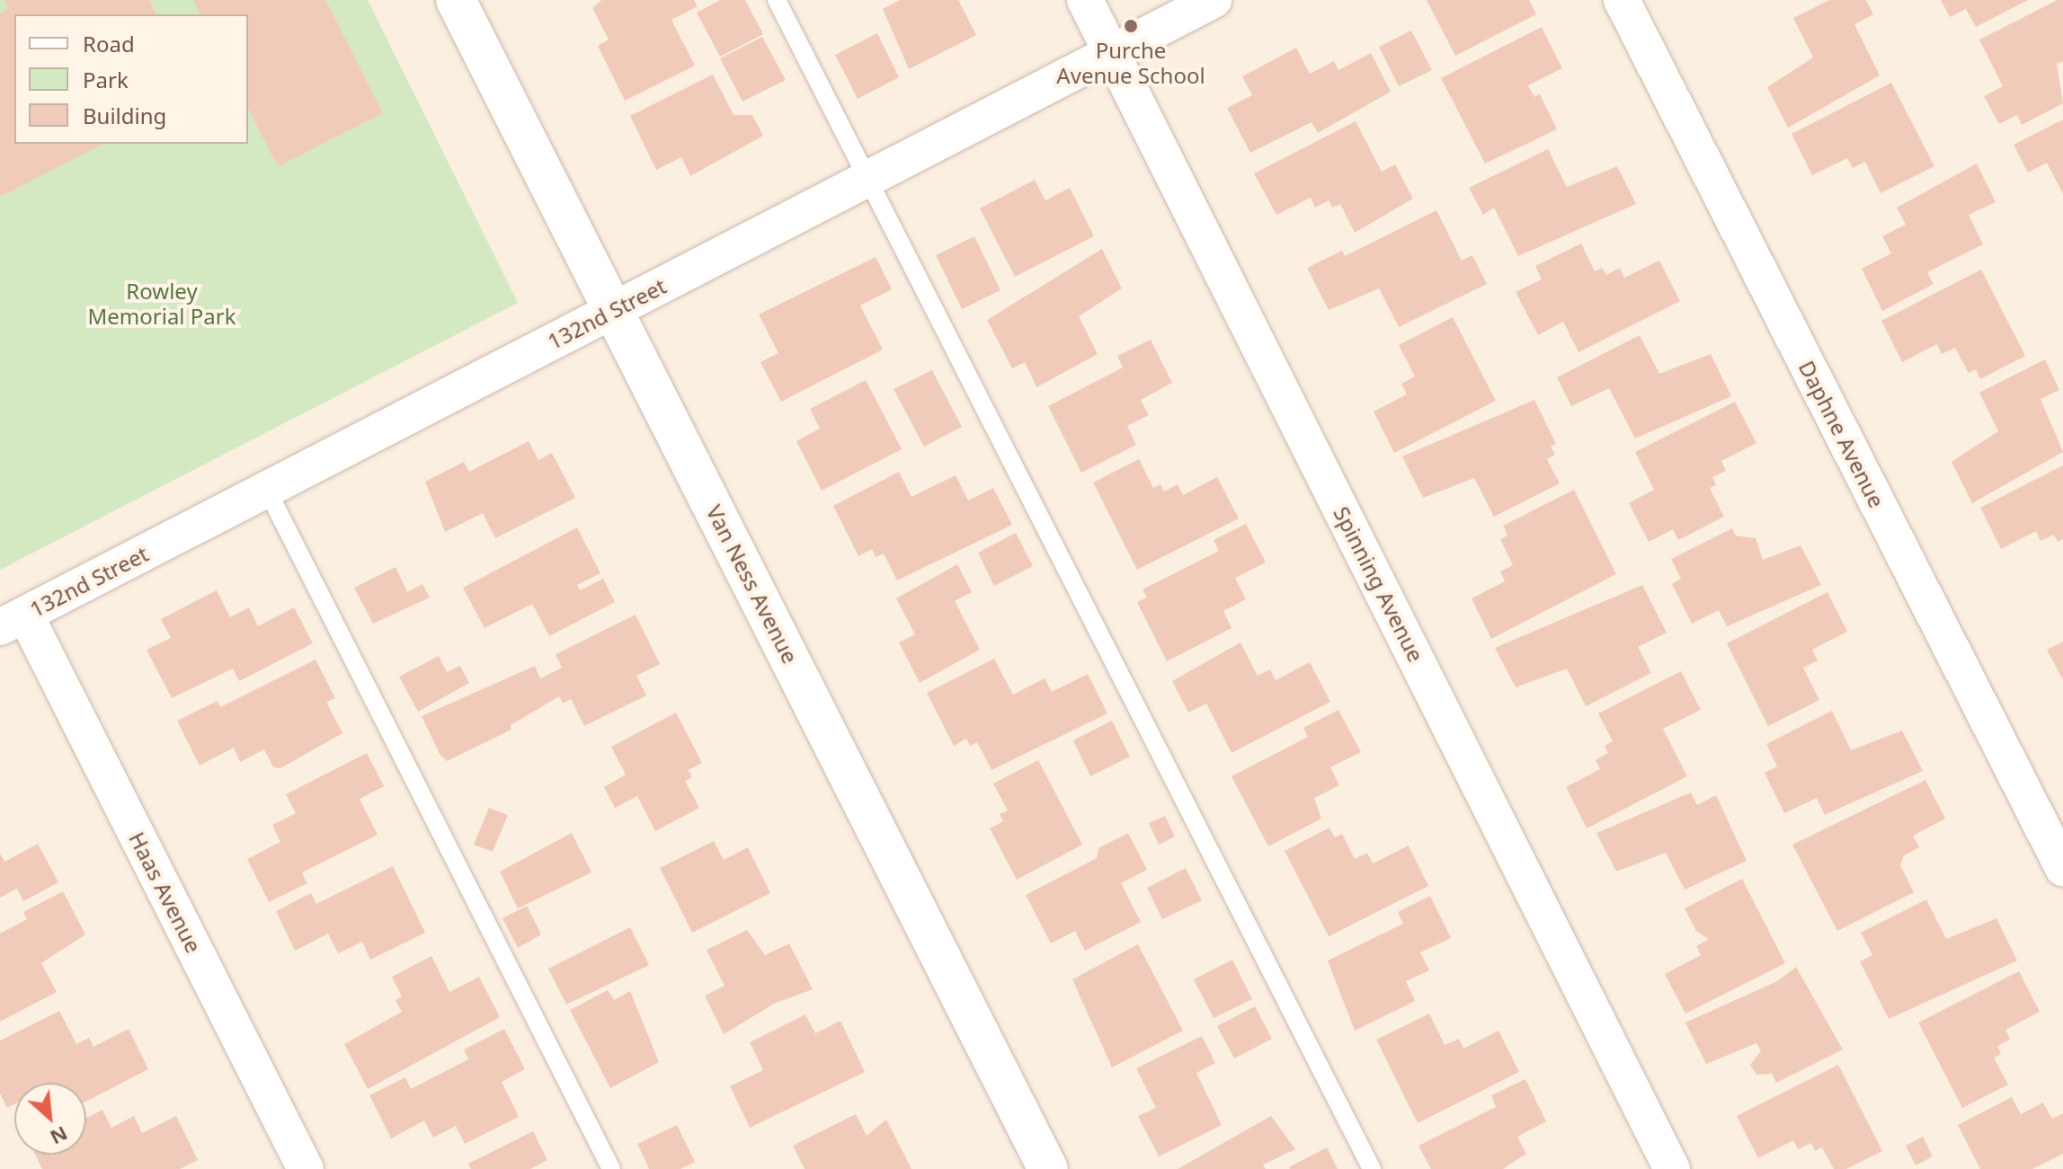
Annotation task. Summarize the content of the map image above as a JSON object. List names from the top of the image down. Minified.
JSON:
{"streets":{"main road":["Van Ness Avenue"],"street":["132nd Street","Daphne Avenue","Spinning Avenue","Haas Avenue"]},"crossings":[["132nd Street","Van Ness Avenue"],["132nd Street","Spinning Avenue"],["132nd Street","Haas Avenue"]],"parks":["Rowley Memorial Park"],"places":["Purche Avenue School"],"legend":["Road","Park","Building"],"north":"bottom right"}
